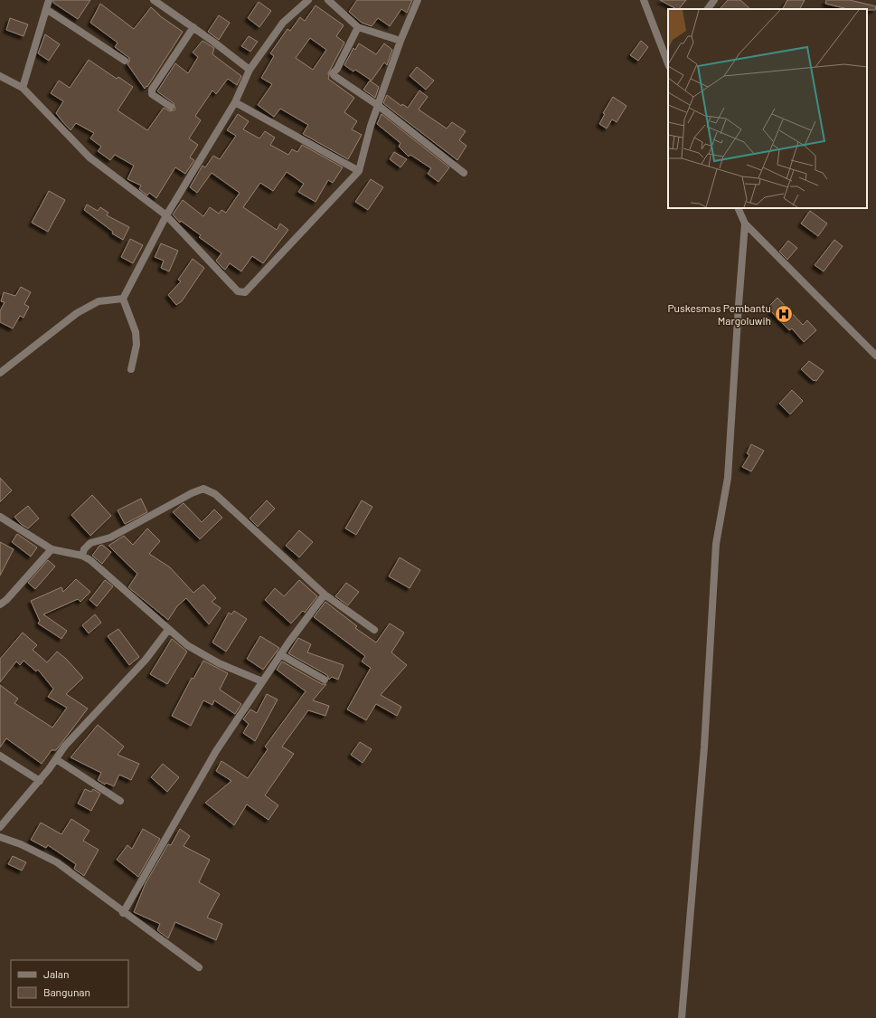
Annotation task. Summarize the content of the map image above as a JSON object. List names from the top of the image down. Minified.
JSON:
{"places":{"hospital":["Puskesmas Pembantu Margoluwih"]},"legend":["Jalan","Bangunan"]}
